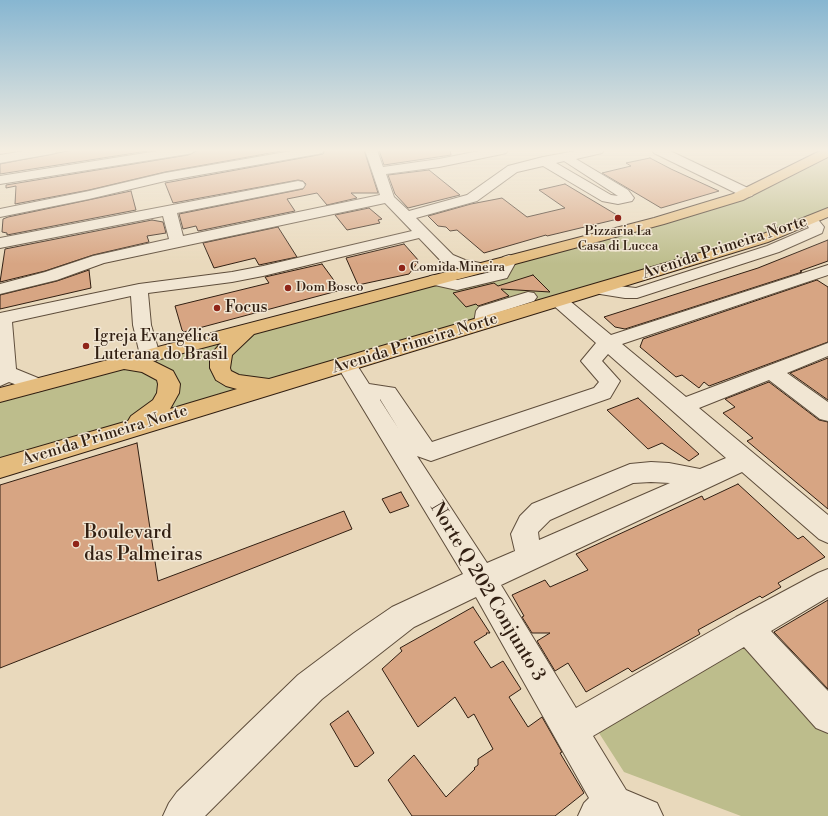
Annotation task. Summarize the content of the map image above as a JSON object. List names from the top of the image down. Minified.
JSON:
{"streets":{"main road":["Avenida Primeira Norte"],"street":["Norte Q 202 Conjunto 3"]},"crossings":[["Avenida Primeira Norte","Norte Q 202 Conjunto 3"]],"places":["Pizzaria La Casa di Lucca","Comida Mineira","Dom Bosco","Focus","Igreja Evangélica Luterana do Brasil","Boulevard das Palmeiras"]}
